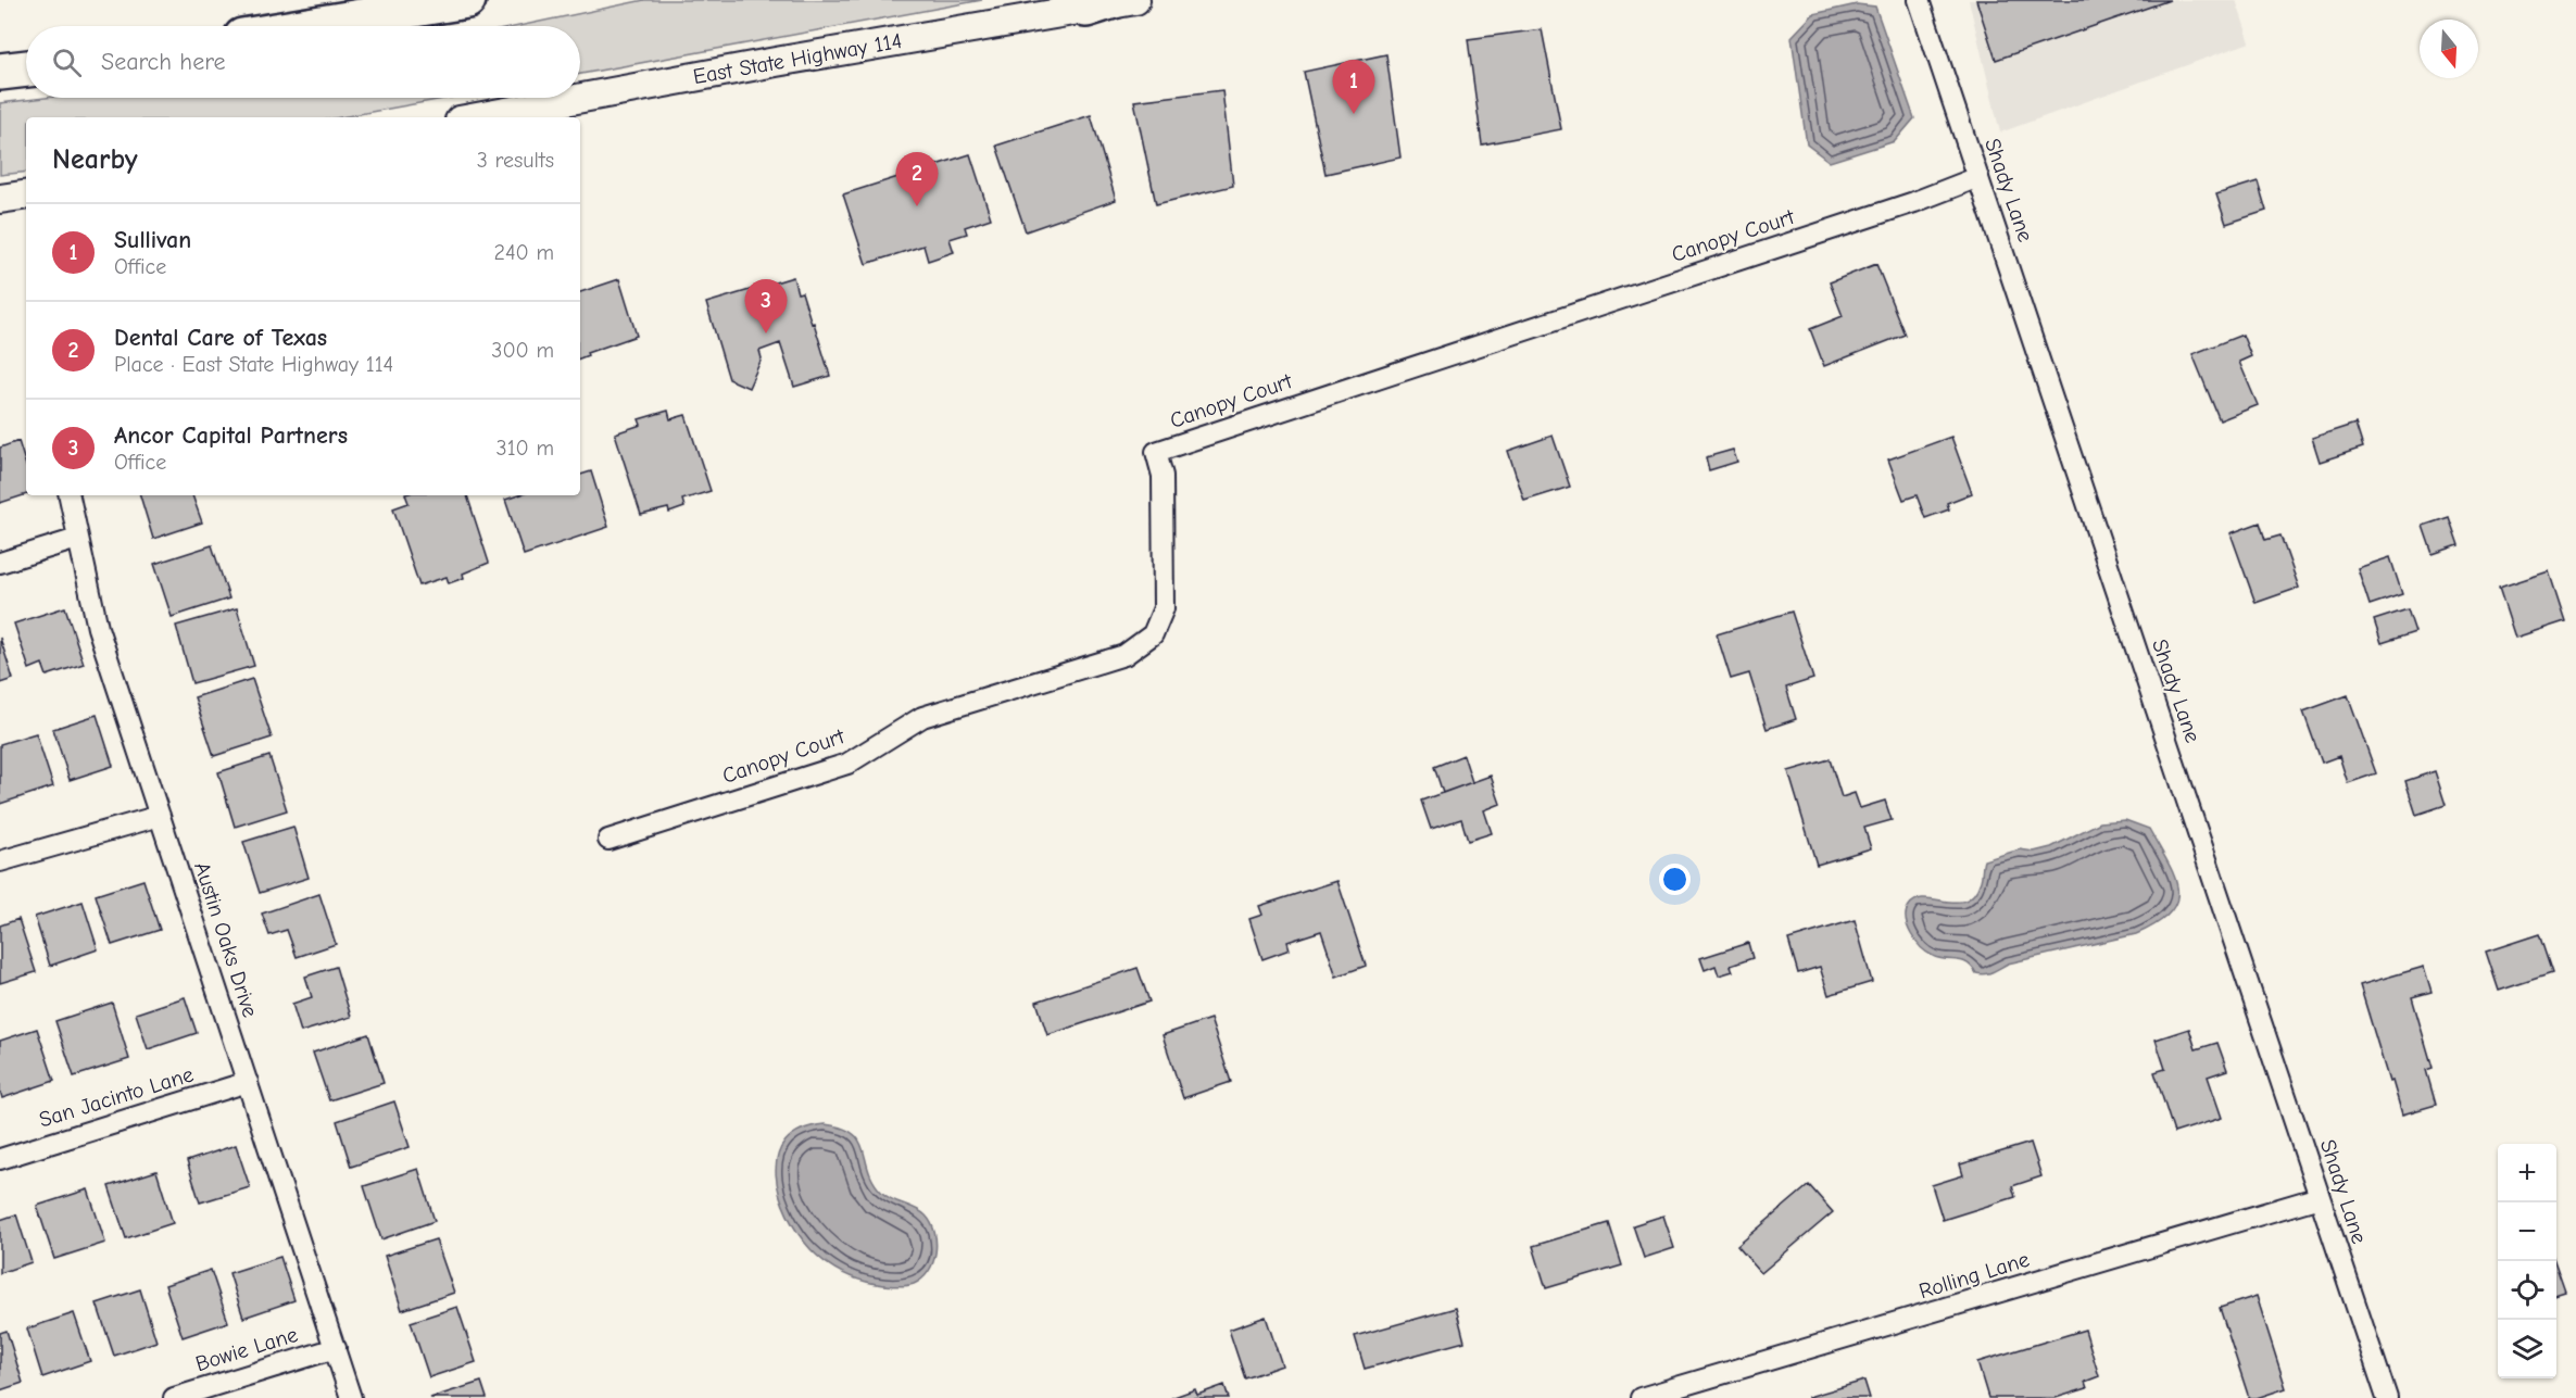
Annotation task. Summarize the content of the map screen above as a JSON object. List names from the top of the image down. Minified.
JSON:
{"streets":{"main road":["East State Highway 114"],"street":["Shady Lane","Canopy Court","Austin Oaks Drive","San Jacinto Lane","Rolling Lane","Bowie Lane"]},"crossings":[["Shady Lane","Canopy Court"],["Shady Lane","Rolling Lane"],["Austin Oaks Drive","San Jacinto Lane"],["Austin Oaks Drive","Bowie Lane"]],"north":"bottom","page":{"search":"Search here","pins":["1","2","3"],"heading":["Nearby","3 results"],"list":[{"mark":"1","name":"Sullivan","note":"Office","value":"240 m"},{"mark":"2","name":"Dental Care of Texas","note":"Place · East State Highway 114","value":"300 m"},{"mark":"3","name":"Ancor Capital Partners","note":"Office","value":"310 m"}],"map_buttons":["+","−"]}}
